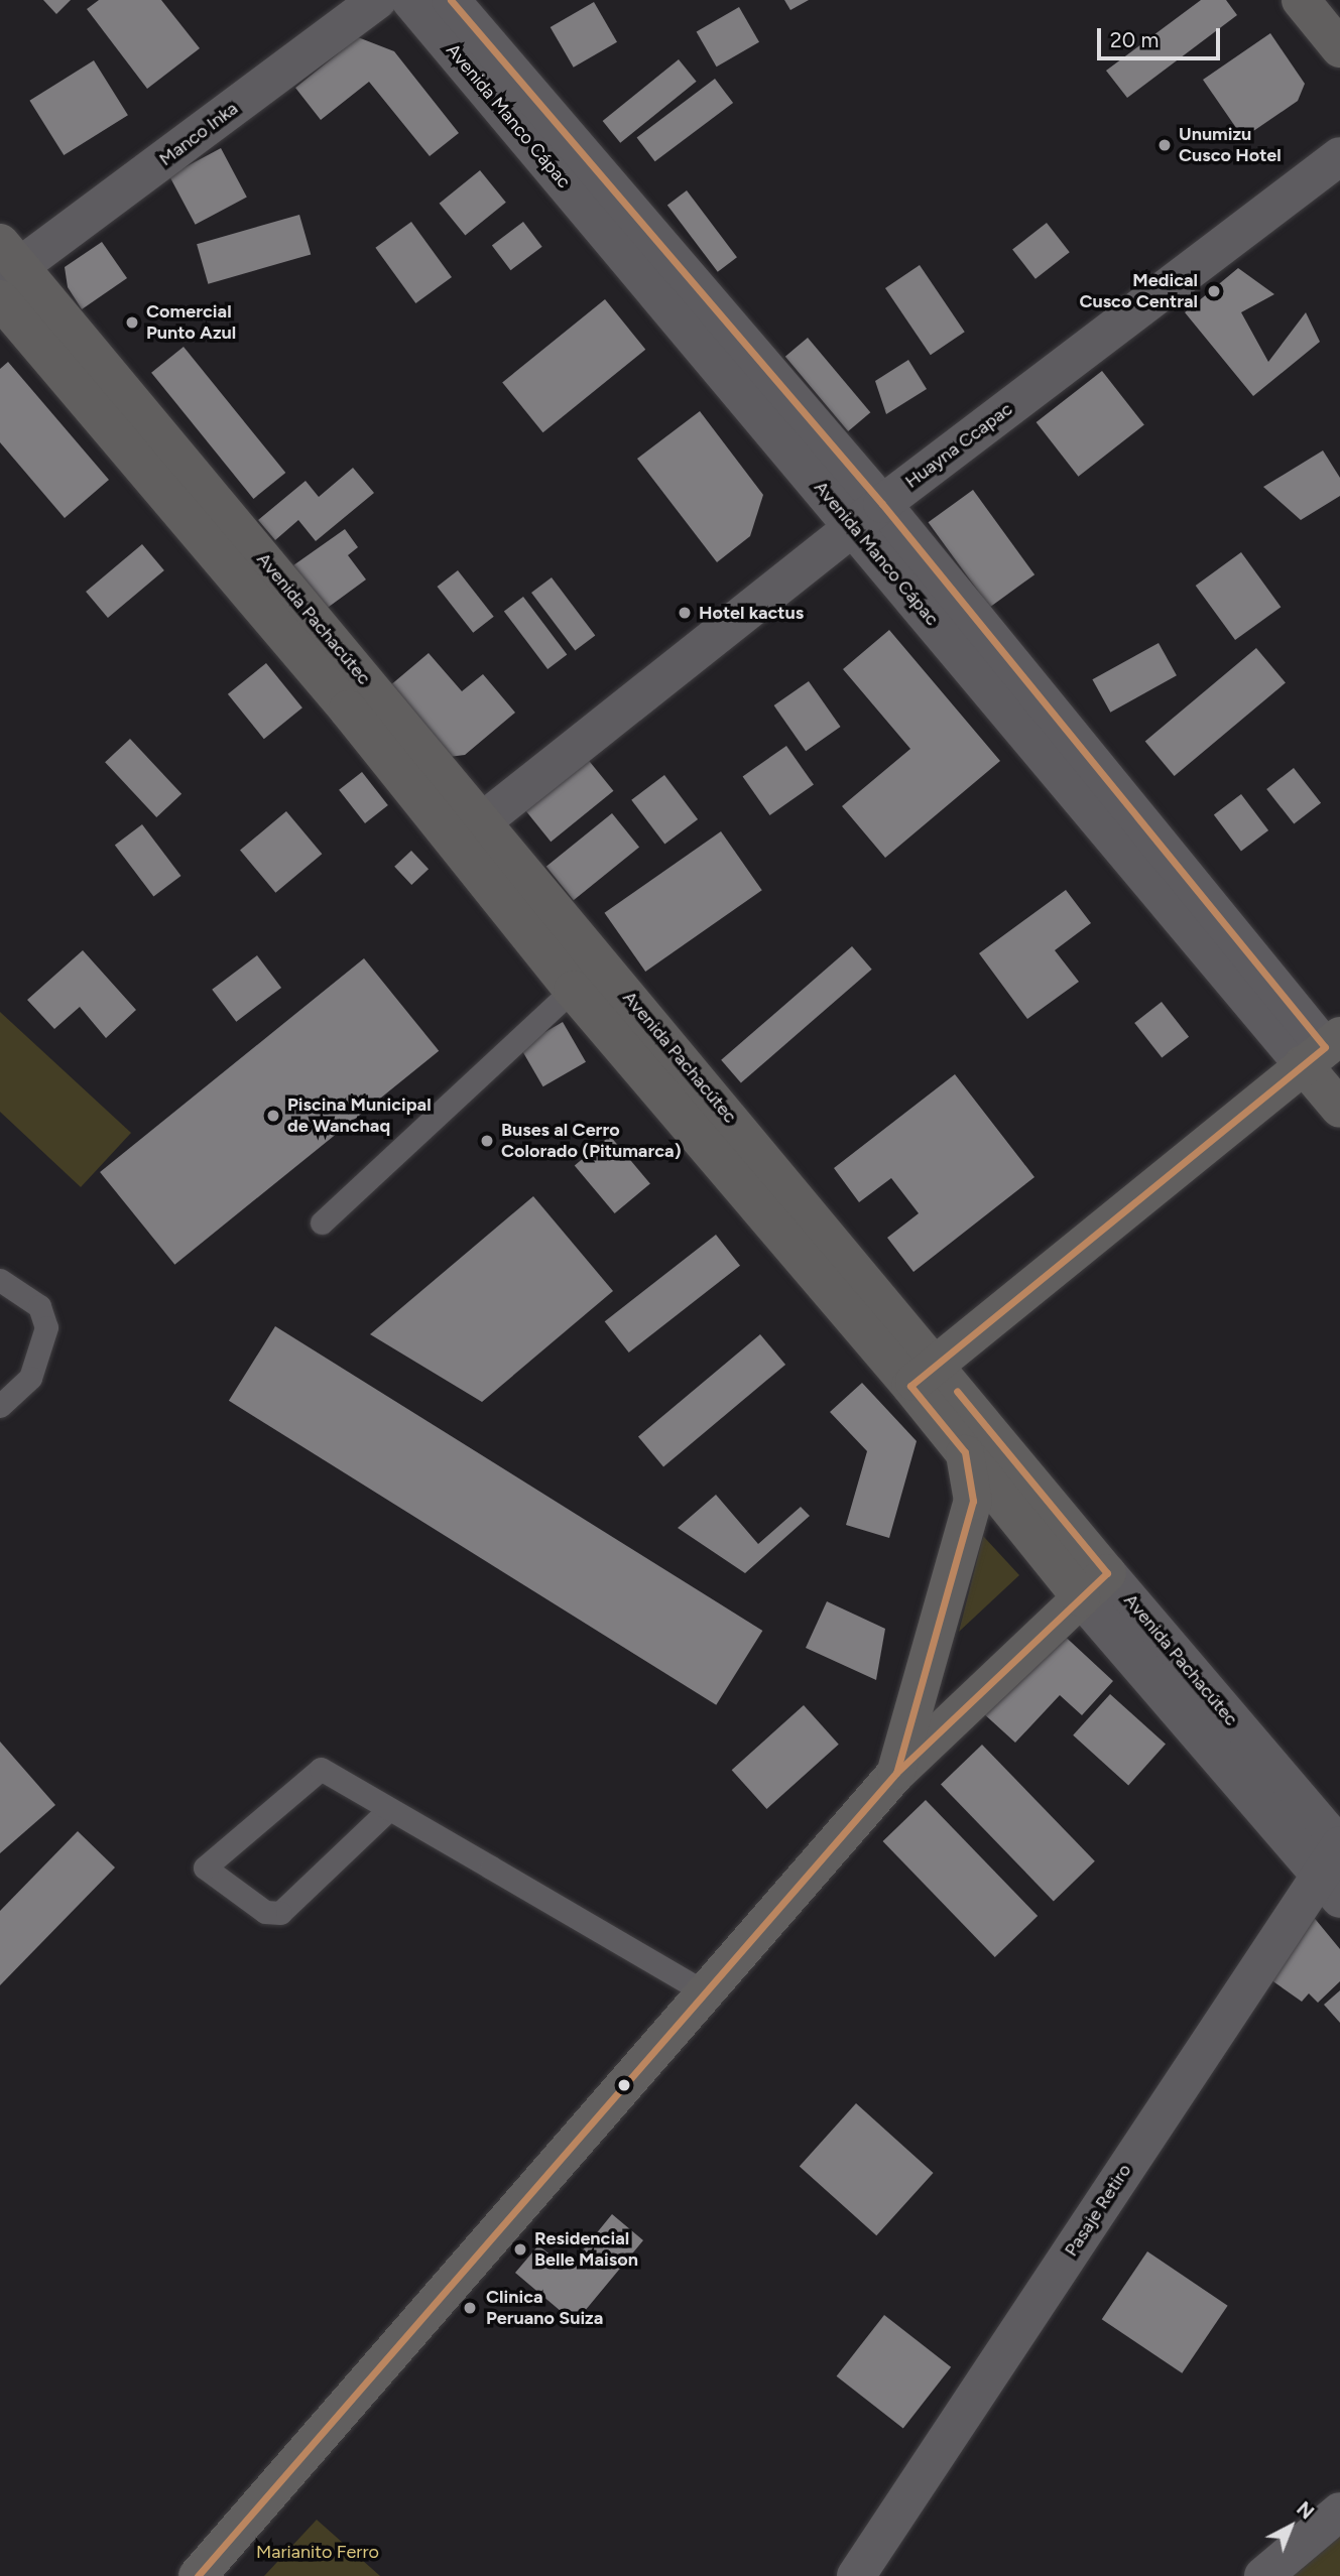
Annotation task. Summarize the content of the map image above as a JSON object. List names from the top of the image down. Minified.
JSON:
{"streets":{"street":["Avenida Manco Cápac","Manco Inka","Huayna Ccapac","Avenida Pachacútec","Pasaje Retiro"]},"crossings":[["Avenida Manco Cápac","Huayna Ccapac"],["Manco Inka","Avenida Pachacútec"],["Huayna Ccapac","Avenida Pachacútec"],["Avenida Pachacútec","Pasaje Retiro"]],"parks":["Marianito Ferro"],"places":["Unumizu Cusco Hotel","Medical Cusco Central","Comercial Punto Azul","Hotel kactus","Piscina Municipal de Wanchaq","Buses al Cerro Colorado (Pitumarca)","Residencial Belle Maison","Clinica Peruano Suiza"],"scale_bar":"20 m","north":"top right"}
